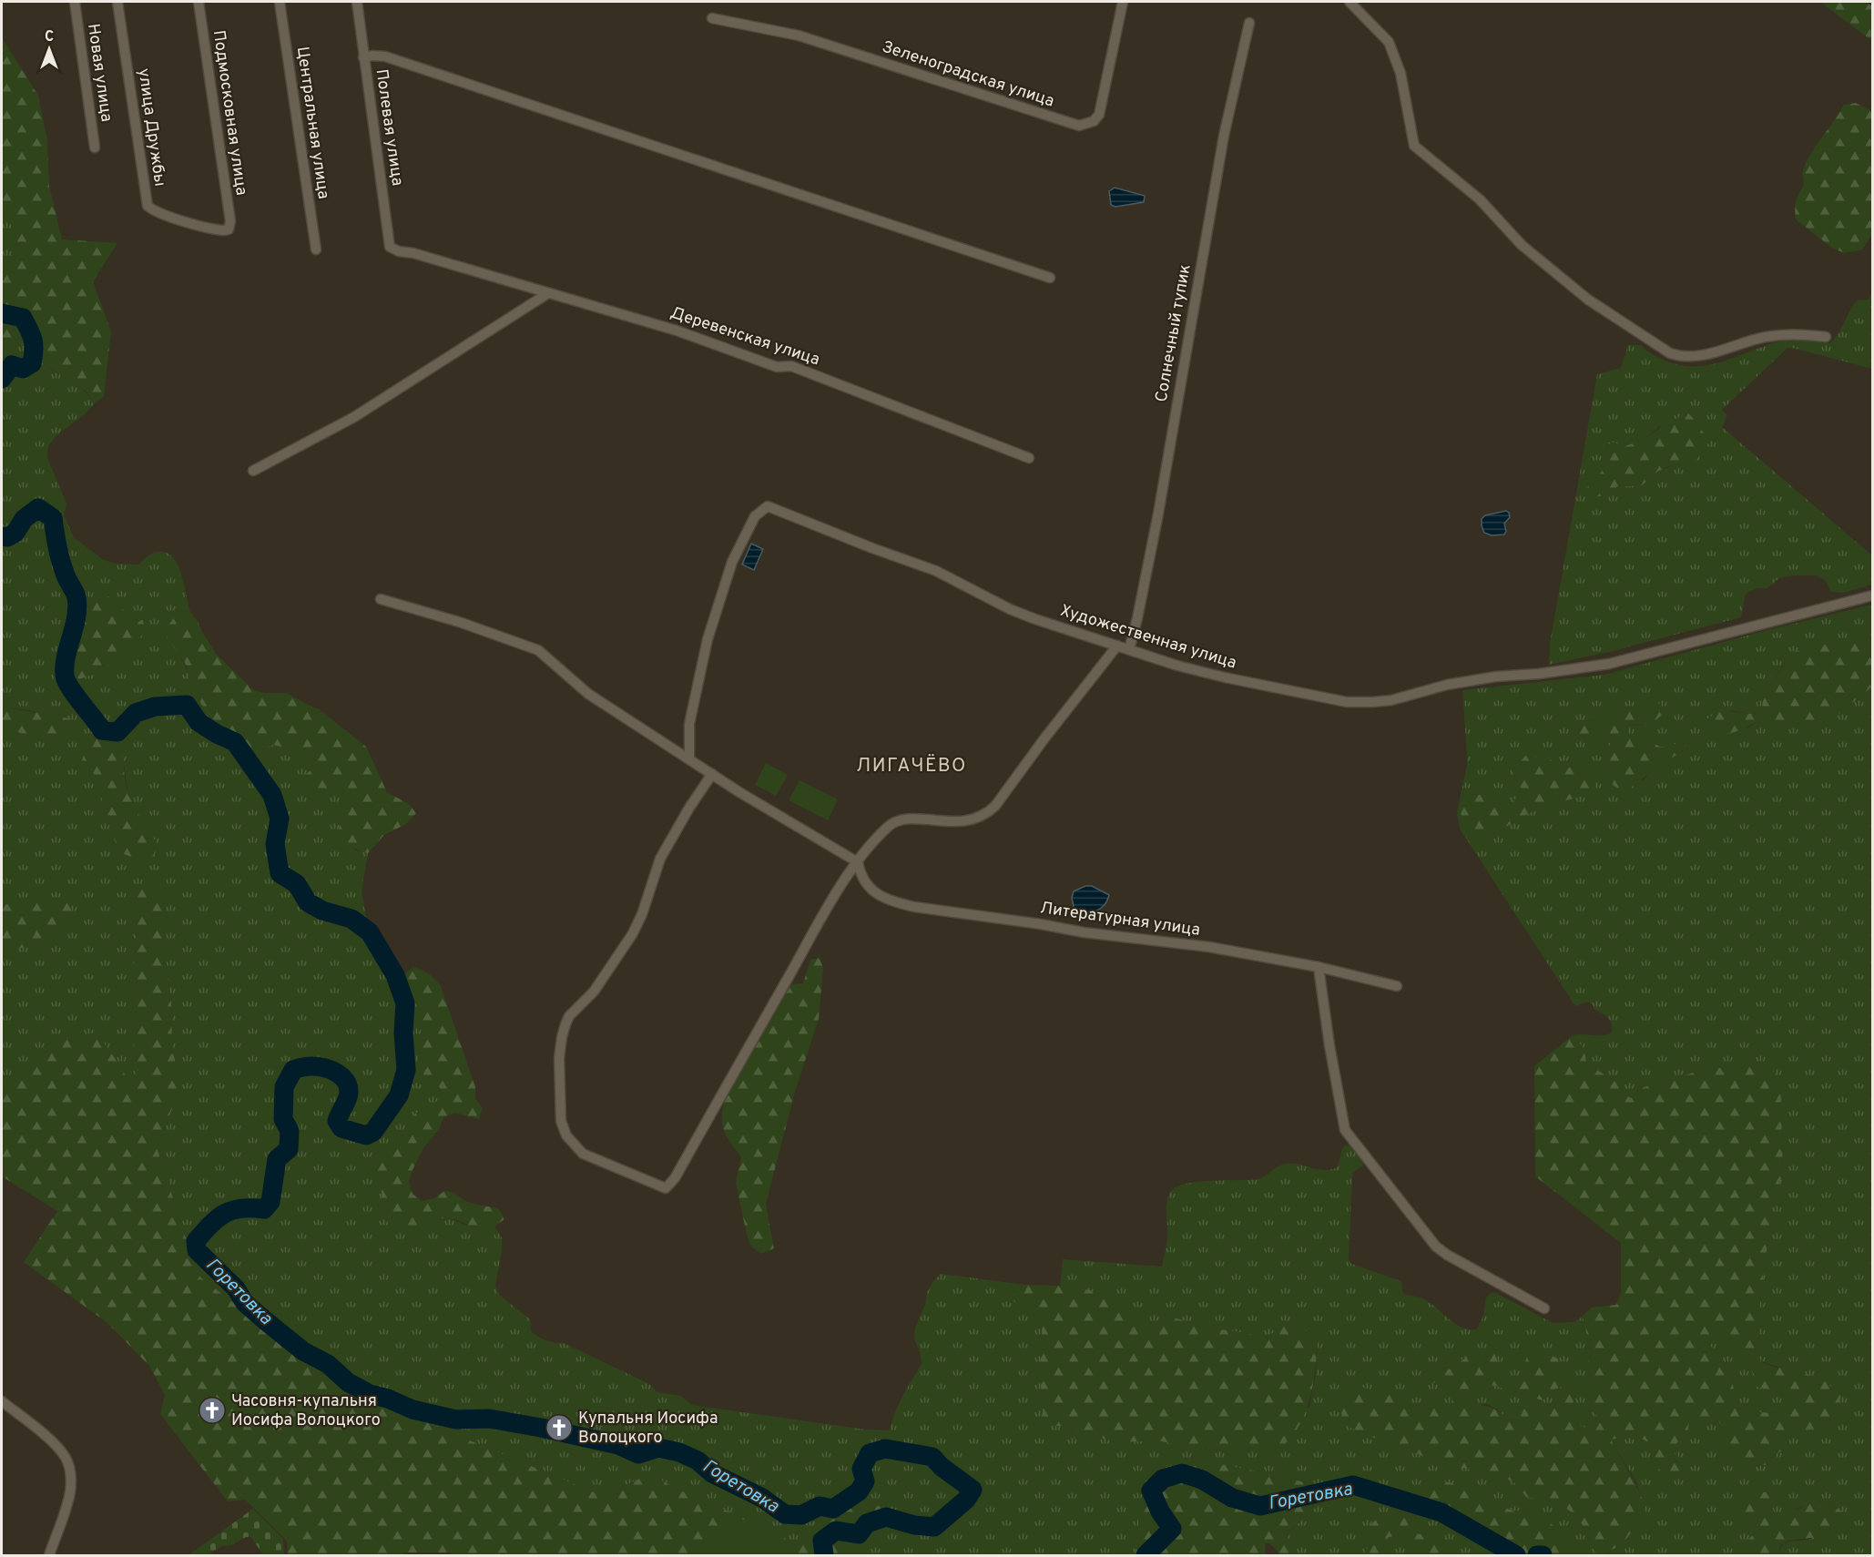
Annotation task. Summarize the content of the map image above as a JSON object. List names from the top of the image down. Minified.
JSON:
{"streets":{"street":["Новая улица","Зеленоградская улица","Подмосковная улица","Центральная улица","улица Дружбы","Полевая улица","Солнечный тупик","Деревенская улица","Художественная улица","Литературная улица"]},"crossings":[["Подмосковная улица","улица Дружбы"],["Полевая улица","Деревенская улица"],["Солнечный тупик","Художественная улица"]],"districts":["ЛИГАЧЁВО"],"water":["Горетовка"],"places":{"church":["Часовня-купальня Иосифа Волоцкого","Купальня Иосифа Волоцкого"]},"north":"top"}
